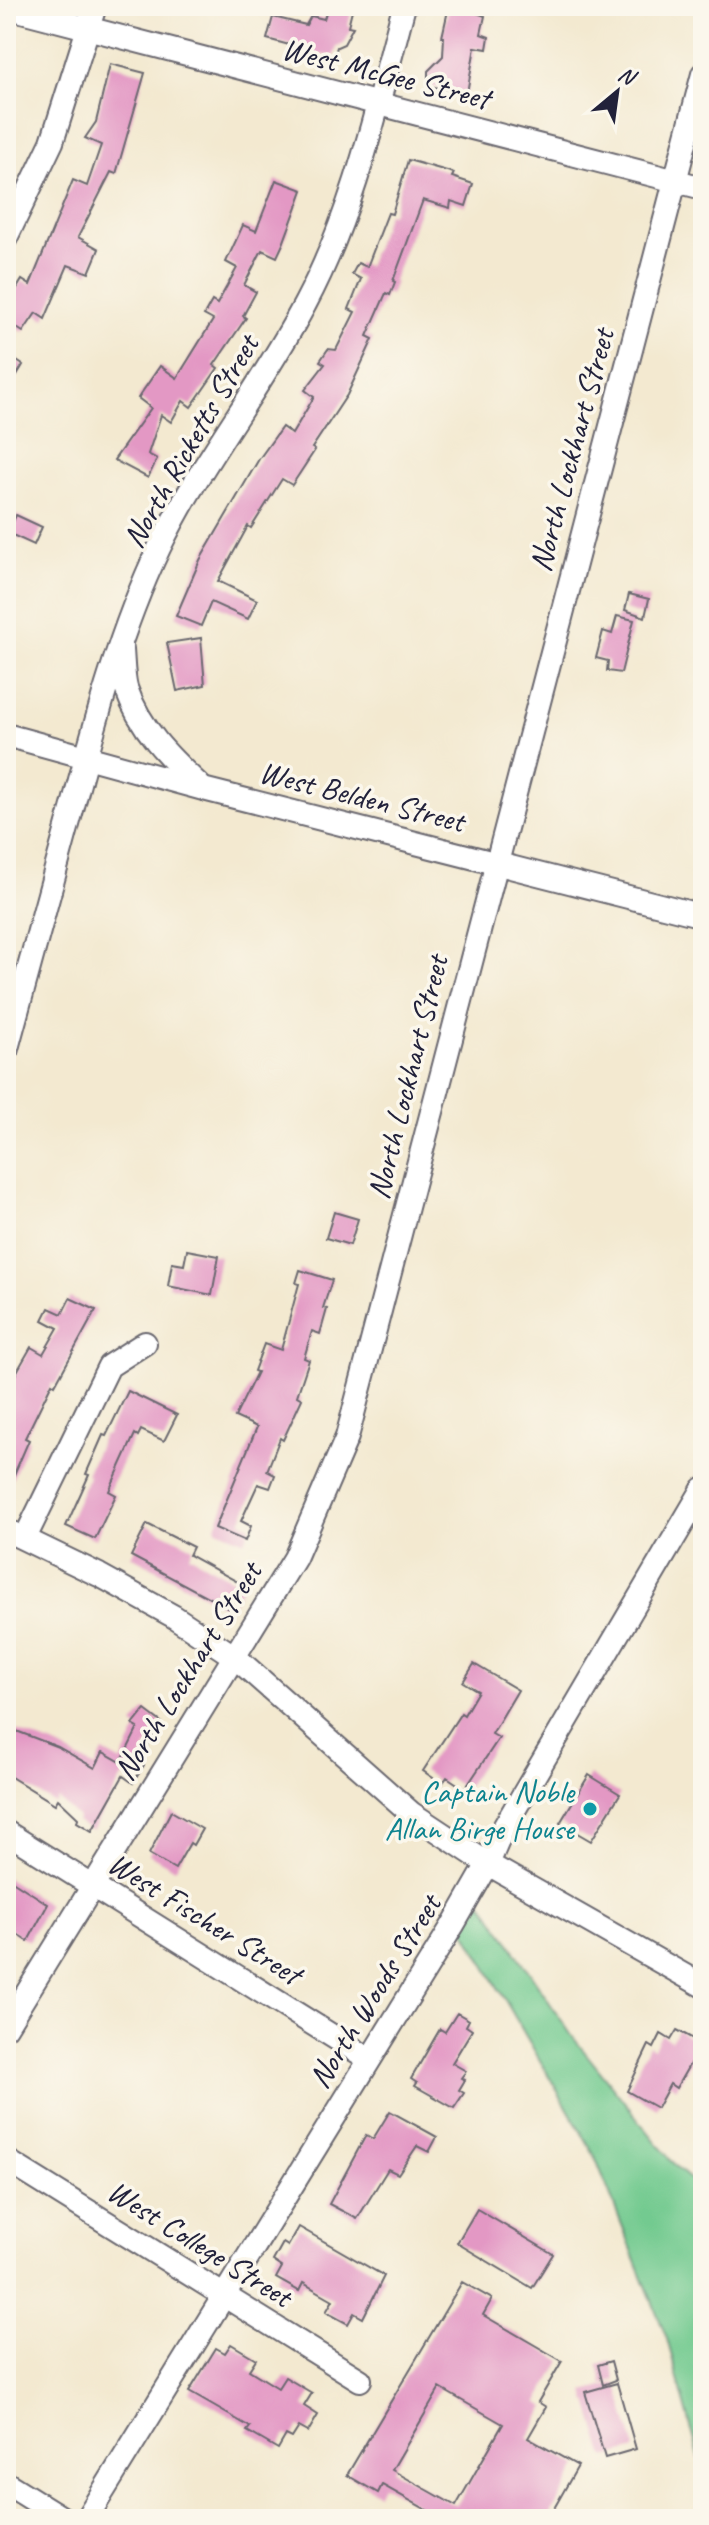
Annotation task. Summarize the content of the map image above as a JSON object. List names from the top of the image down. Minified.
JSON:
{"streets":{"street":["West McGee Street","North Ricketts Street","North Lockhart Street","West Belden Street","West Fischer Street","North Woods Street","West College Street"]},"crossings":[["West McGee Street","North Ricketts Street"],["West McGee Street","North Lockhart Street"],["North Ricketts Street","West Belden Street"],["North Lockhart Street","West Belden Street"],["North Lockhart Street","West Fischer Street"],["West Fischer Street","North Woods Street"],["North Woods Street","West College Street"]],"places":["Captain Noble Allan Birge House"],"north":"top right"}
